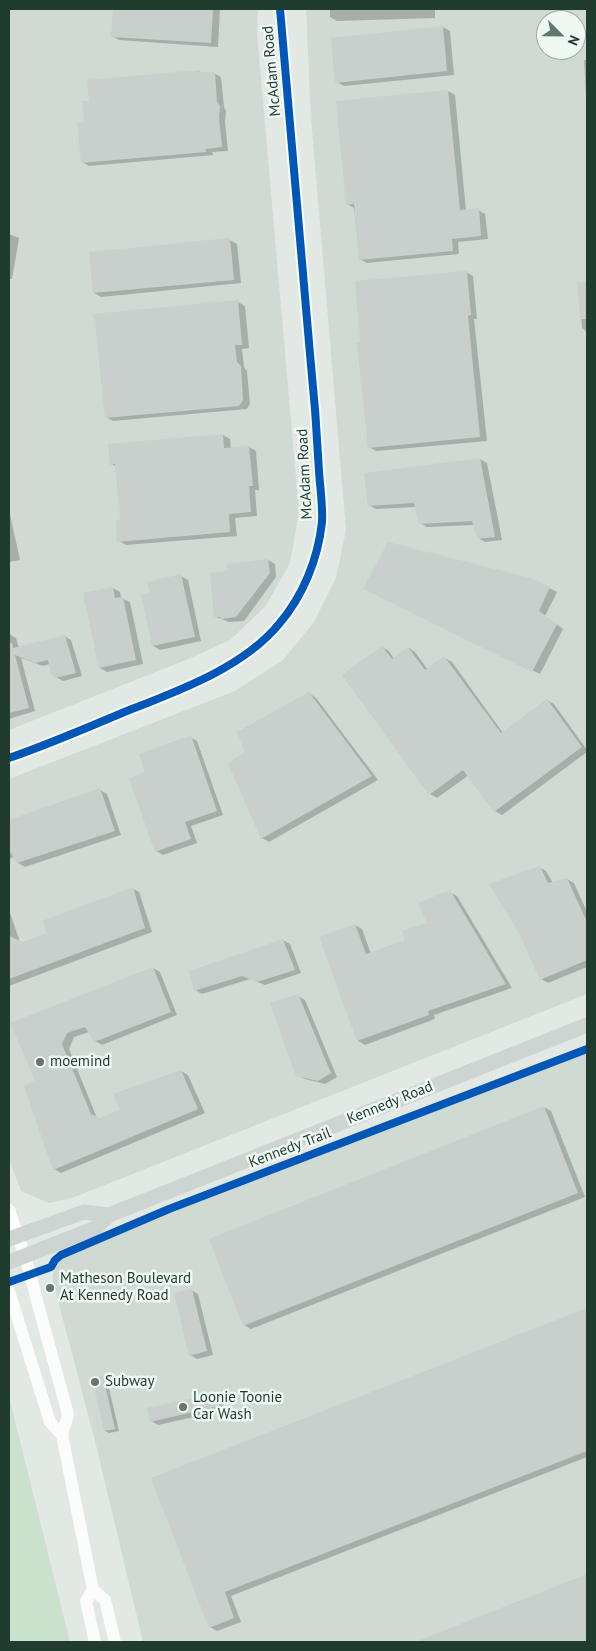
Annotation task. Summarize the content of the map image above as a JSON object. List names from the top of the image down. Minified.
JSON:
{"streets":{"main road":["Kennedy Road"],"street":["McAdam Road"],"cycle path":["Kennedy Trail"]},"places":["moemind","Matheson Boulevard At Kennedy Road","Subway","Loonie Toonie Car Wash"],"north":"bottom right"}
